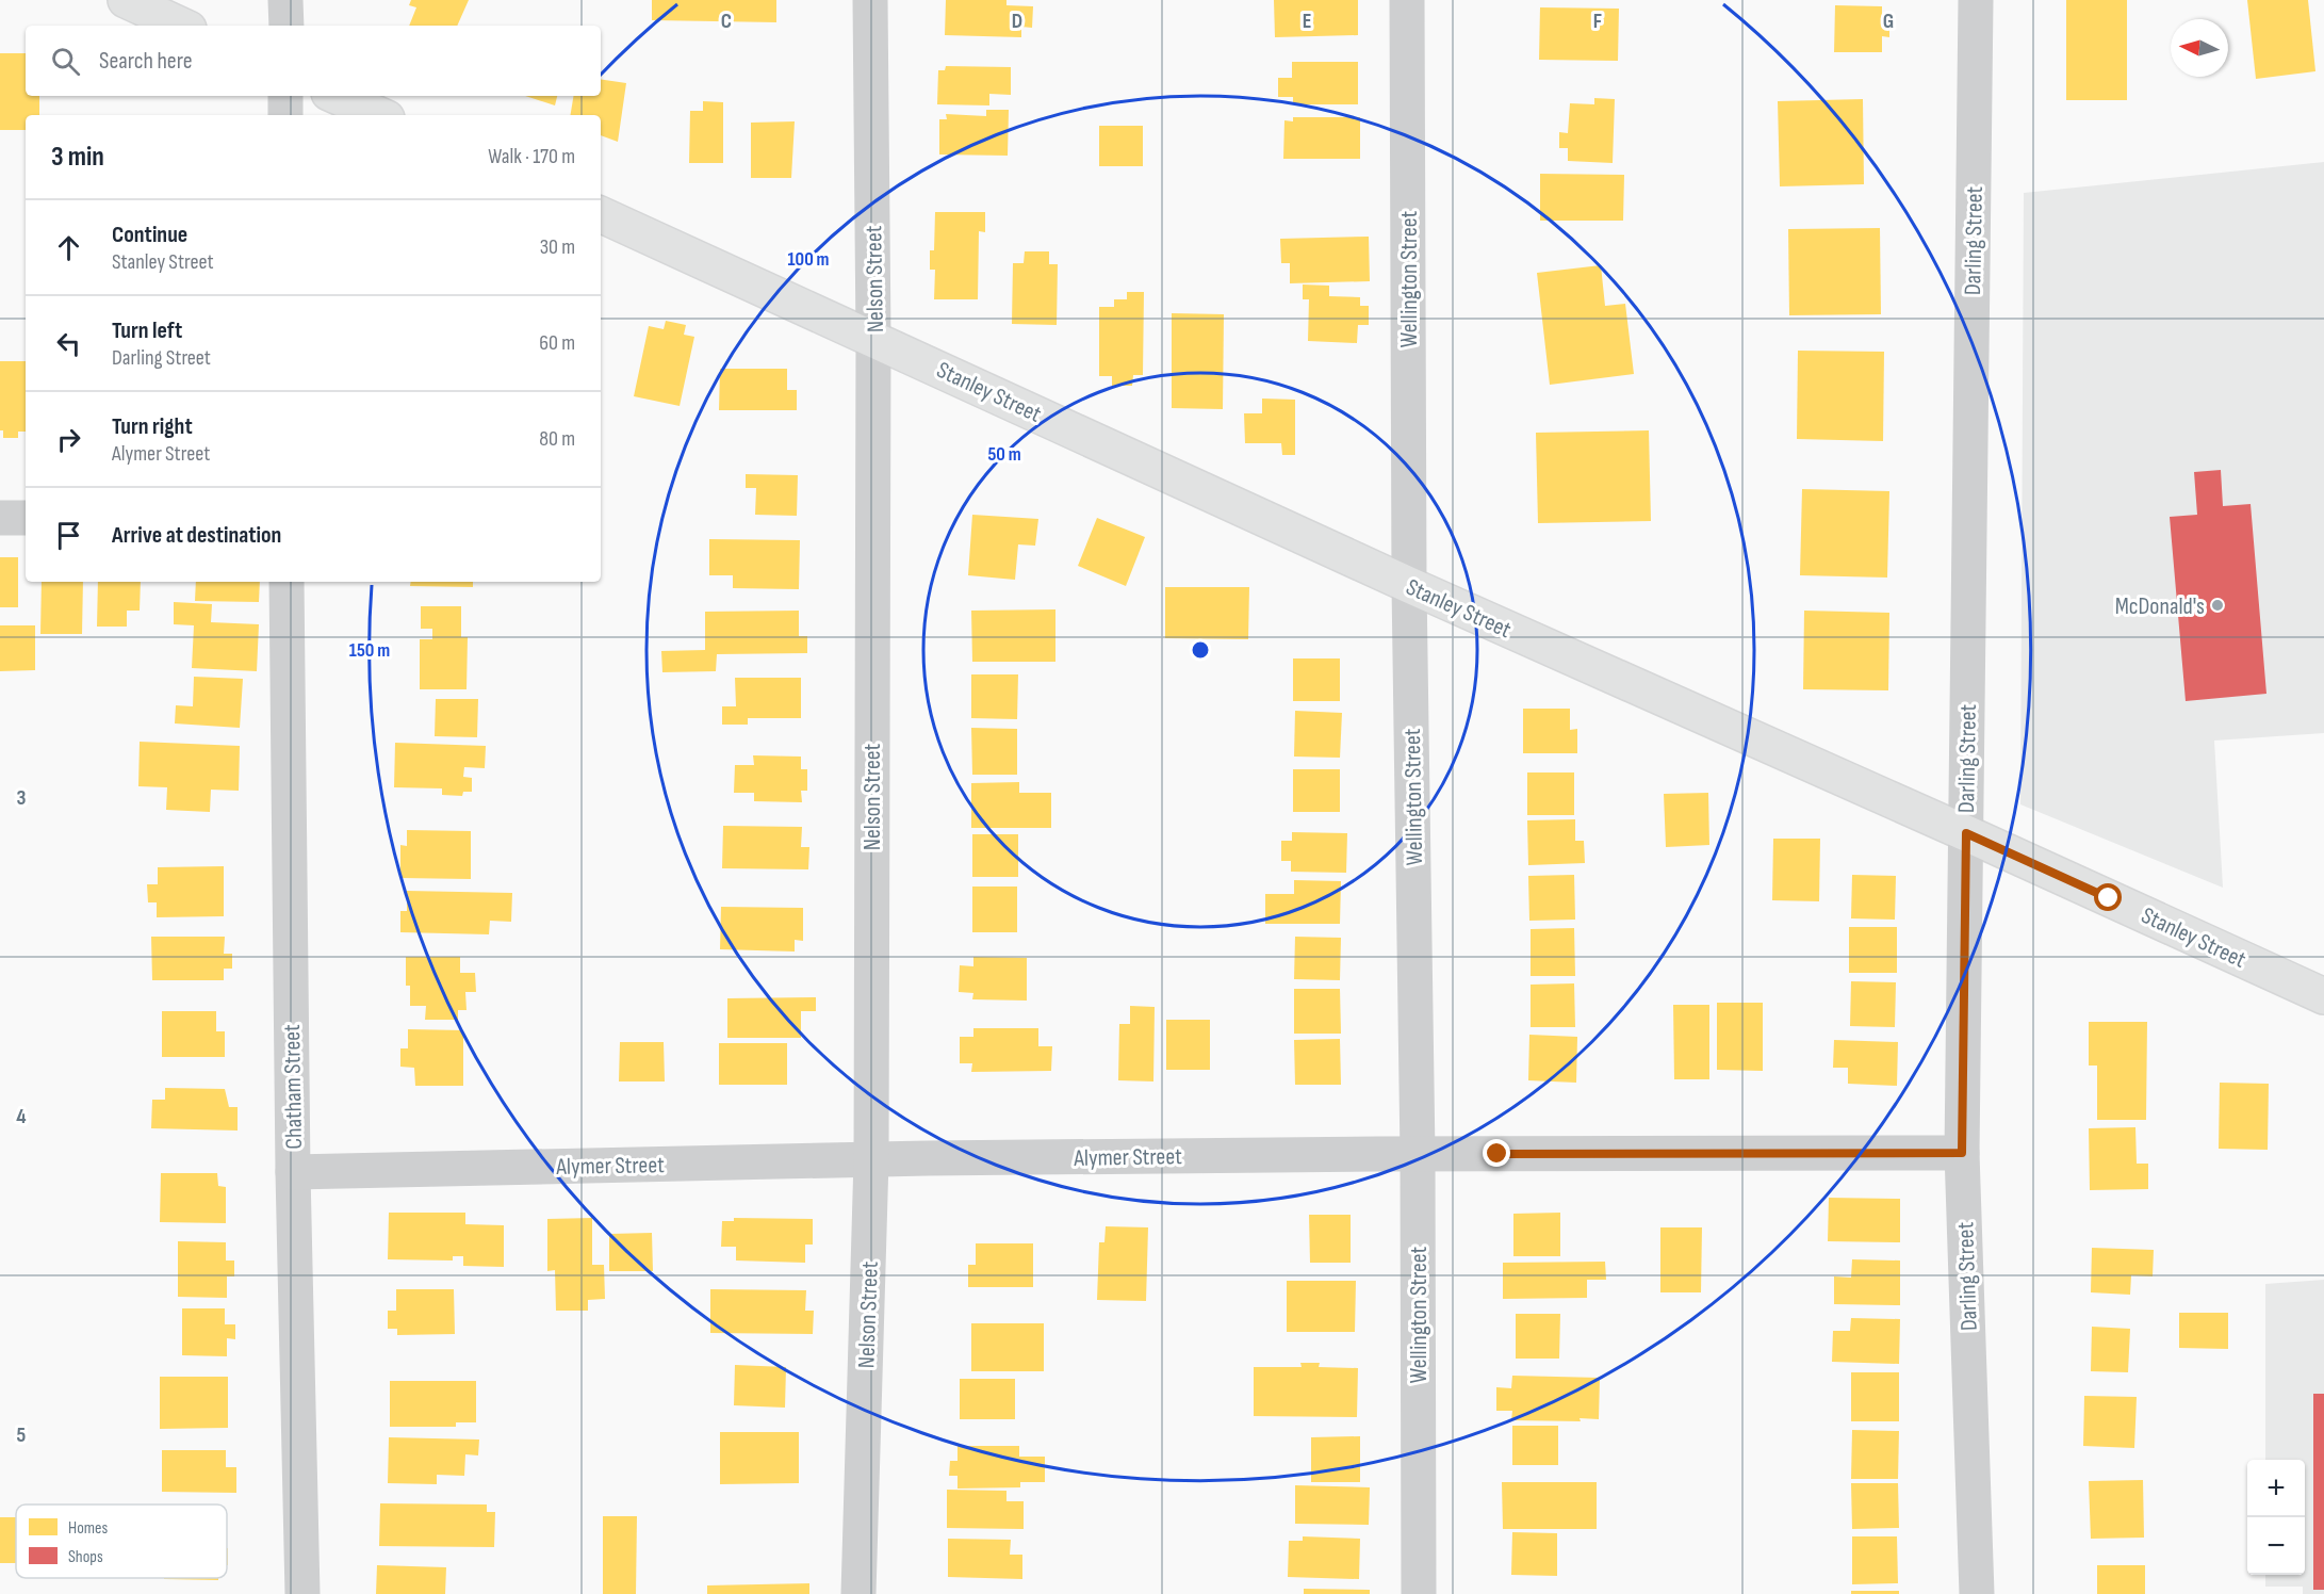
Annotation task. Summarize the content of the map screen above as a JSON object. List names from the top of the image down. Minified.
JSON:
{"streets":{"street":["Darling Street","Nelson Street","Wellington Street","Stanley Street","Chatham Street","Alymer Street"]},"crossings":[["Darling Street","Stanley Street"],["Darling Street","Alymer Street"],["Nelson Street","Stanley Street"],["Nelson Street","Alymer Street"],["Wellington Street","Stanley Street"],["Wellington Street","Alymer Street"],["Chatham Street","Alymer Street"]],"places":["McDonald's"],"legend":["Homes","Shops"],"north":"left","page":{"search":"Search here","heading":["3 min","Walk · 170 m"],"list":[["Continue","Stanley Street","30 m"],["Turn left","Darling Street","60 m"],["Turn right","Alymer Street","80 m"],"Arrive at destination"],"map_buttons":["+","−"]},"grid":{"columns":["C","D","E","F","G"],"rows":["3","4","5"]},"rings":["100 m","50 m","150 m"]}
